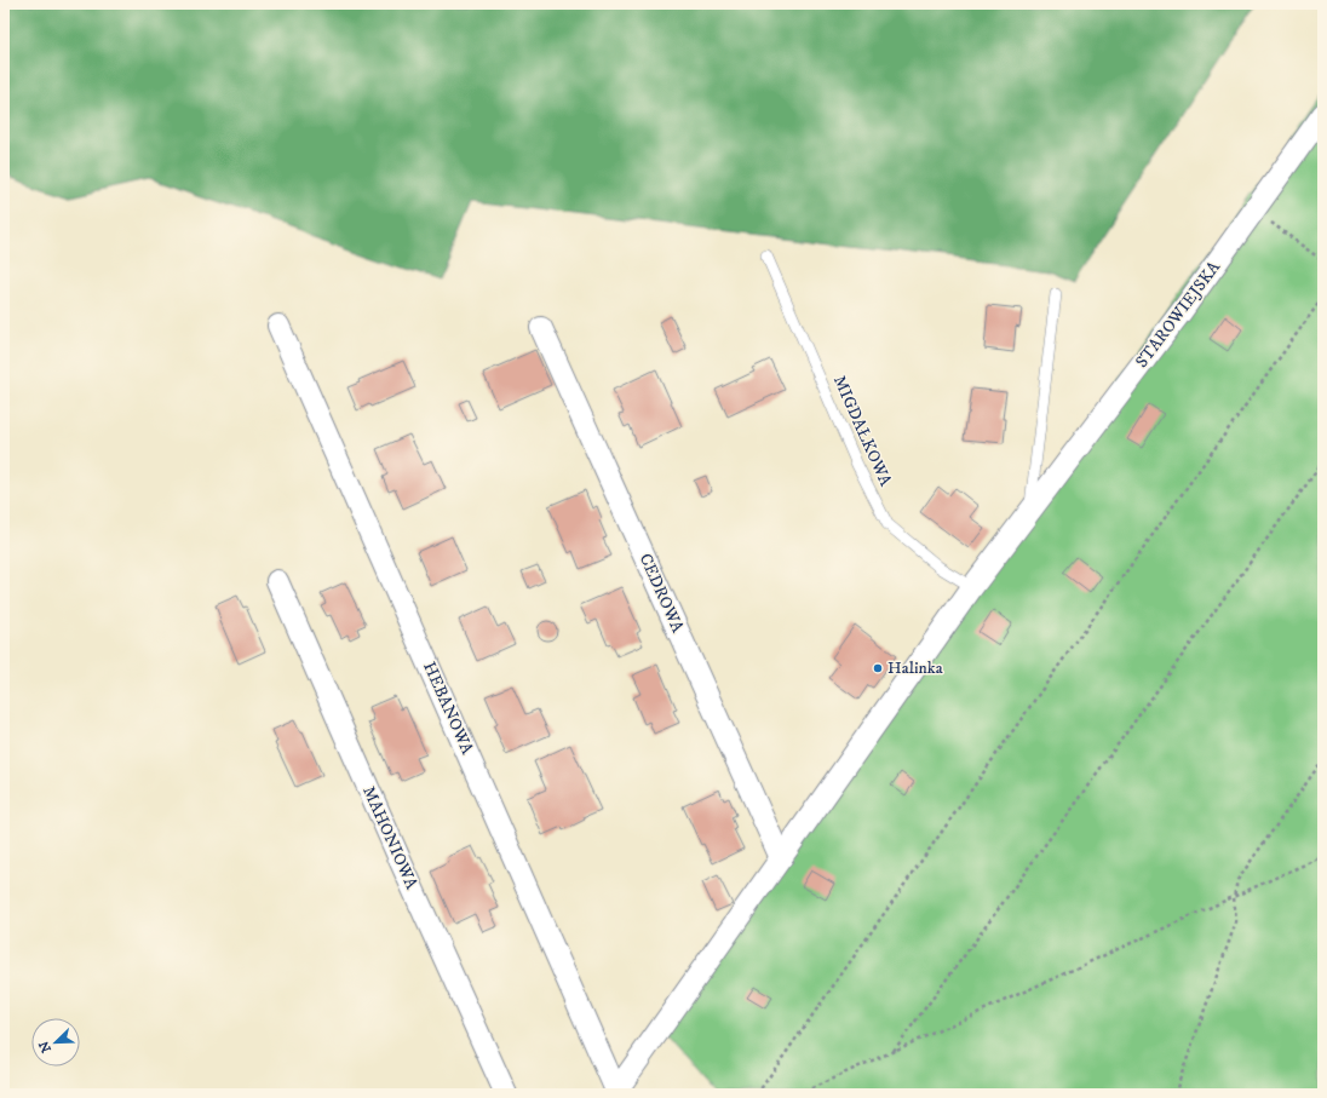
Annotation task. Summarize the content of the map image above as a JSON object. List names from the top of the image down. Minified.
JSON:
{"streets":{"street":["STAROWIEJSKA","CEDROWA","HEBANOWA","MAHONIOWA"],"lane":["MIGDAŁKOWA"]},"crossings":[["STAROWIEJSKA","MIGDAŁKOWA"],["STAROWIEJSKA","CEDROWA"],["STAROWIEJSKA","HEBANOWA"]],"places":["Halinka"],"north":"bottom left"}
